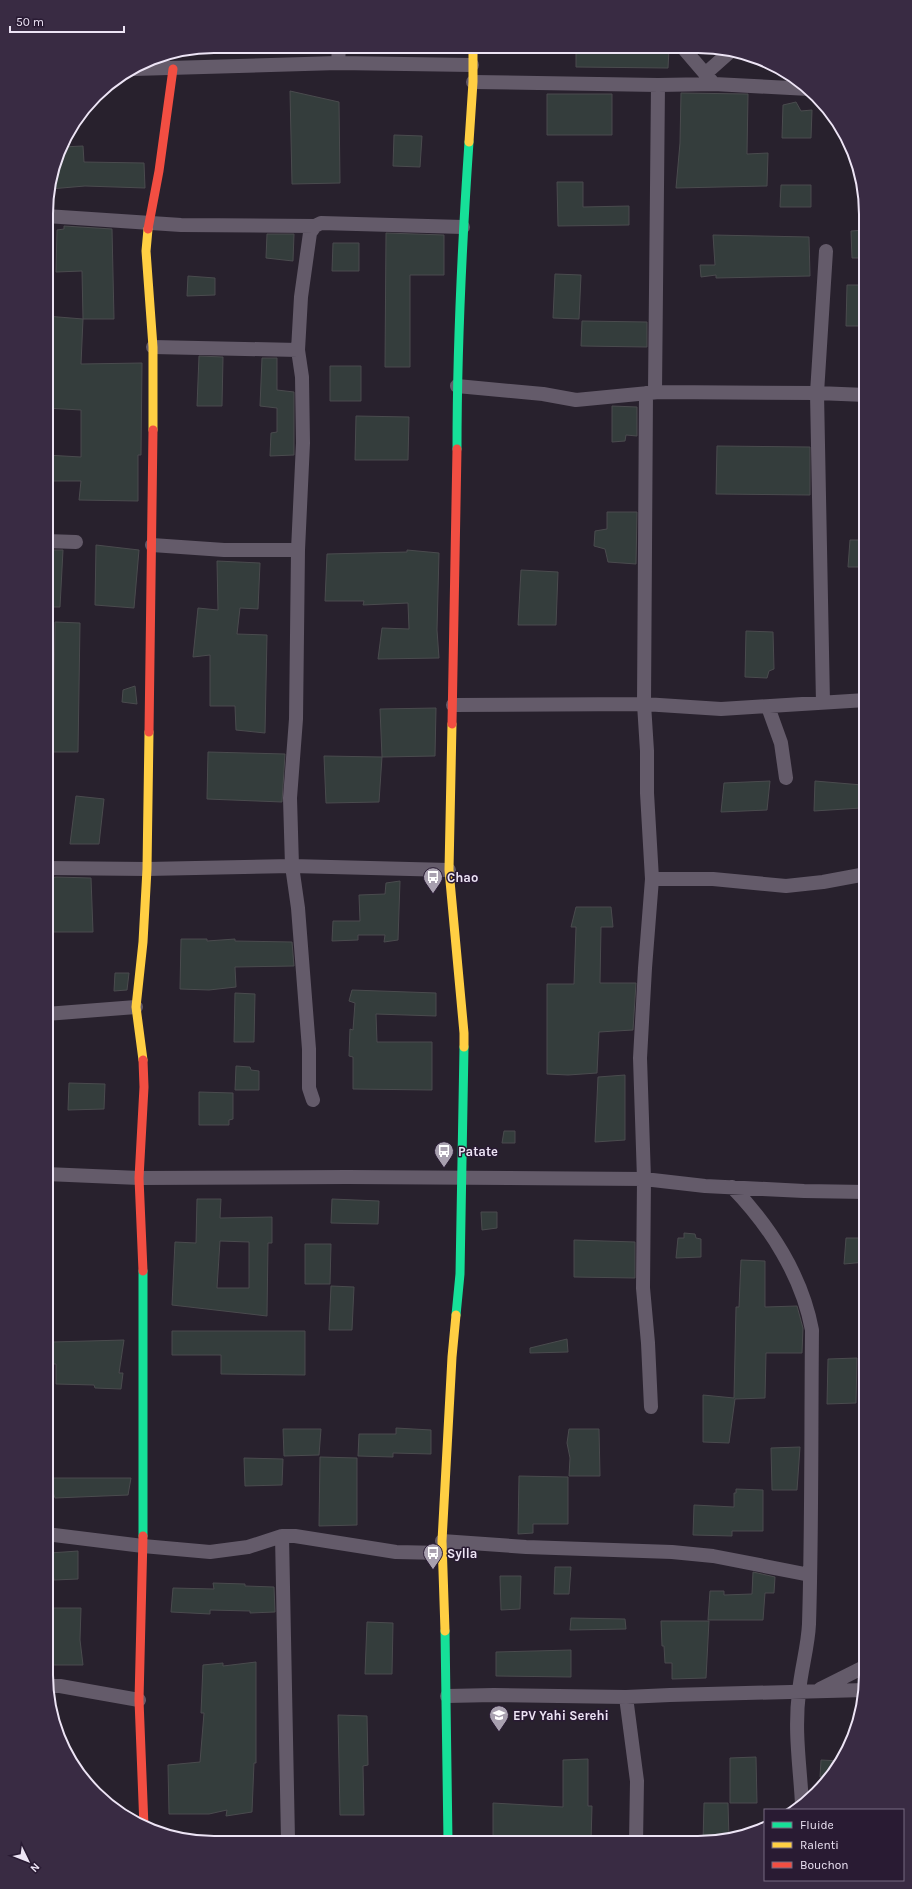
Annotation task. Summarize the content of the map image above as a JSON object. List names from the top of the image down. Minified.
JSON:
{"places":{"bus stop":["Chao","Patate","Sylla"],"school or university":["EPV Yahi Serehi"]},"legend":["Fluide","Ralenti","Bouchon"],"scale_bar":"50 m","north":"bottom right"}
